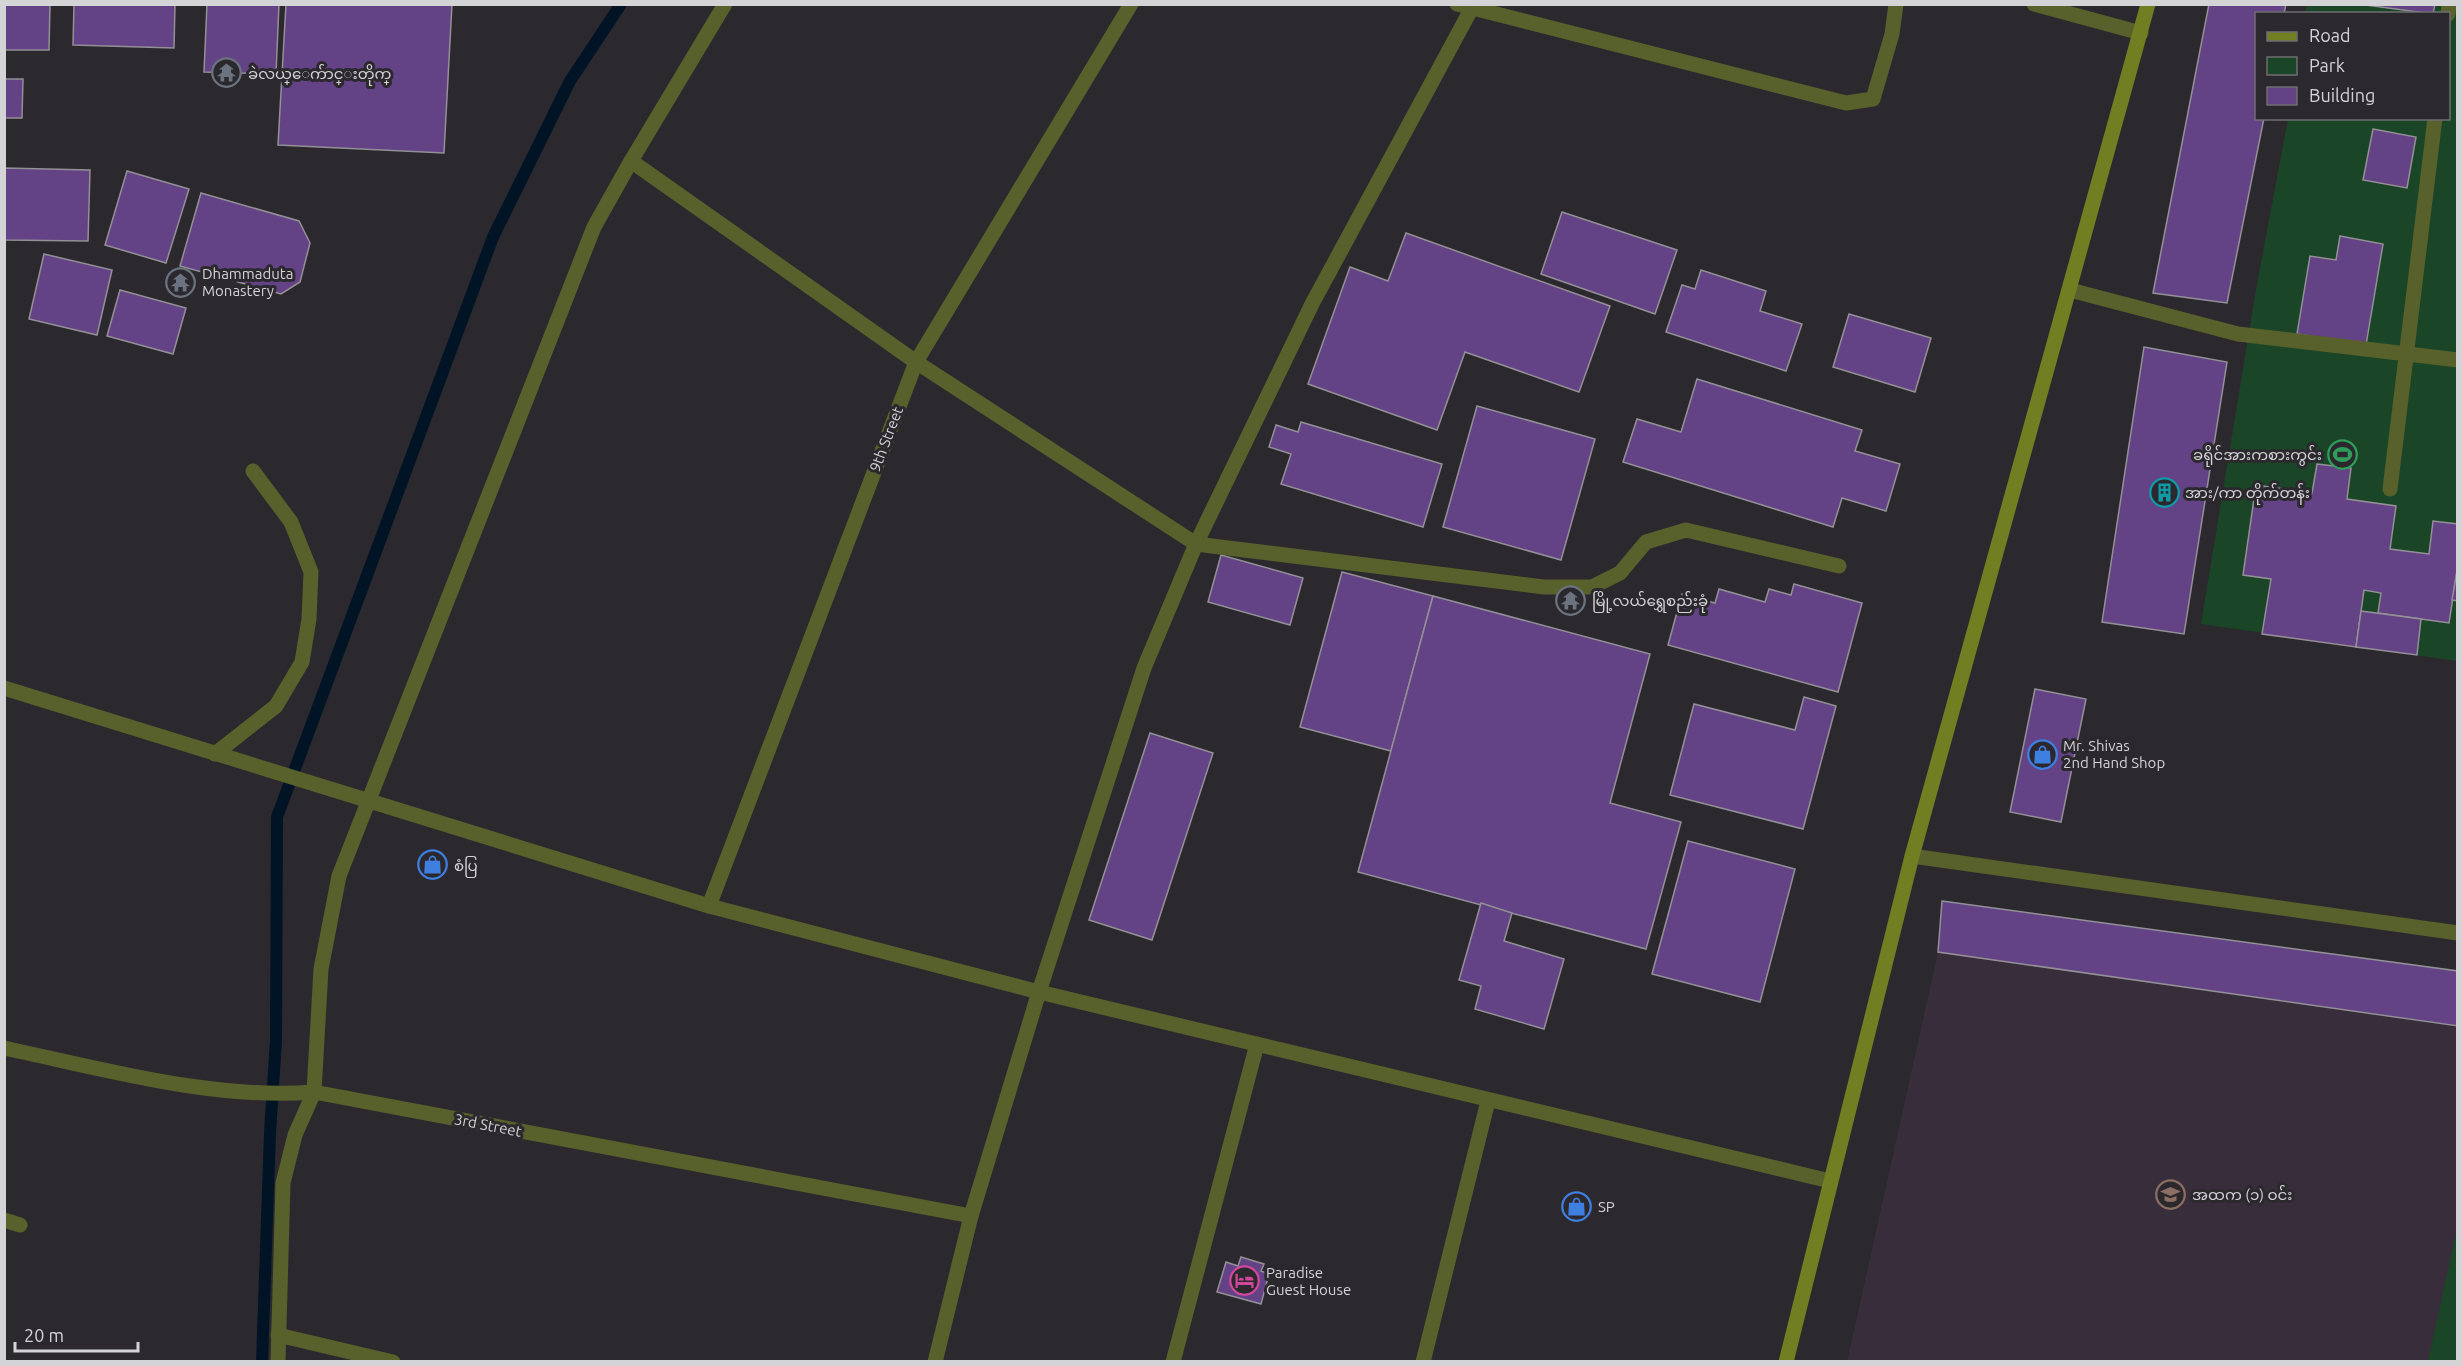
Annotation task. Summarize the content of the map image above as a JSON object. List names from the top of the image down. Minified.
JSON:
{"streets":{"street":["9th Street","3rd Street"]},"places":{"temple":["ခဲလယ္ေက်ာင္းတိုက္","Dhammaduta Monastery","မြို့လယ်ရွှေစည်းခုံ"],"sports":["ခရိုင်အားကစားကွင်း"],"building":["အား/ကာ တိုက်တန်း"],"shop":["Mr. Shivas 2nd Hand Shop","စံပြ","SP"],"school or university":["အထက (၁) ဝင်း"],"hotel":["Paradise Guest House"]},"legend":["Road","Park","Building"],"scale_bar":"20 m"}
